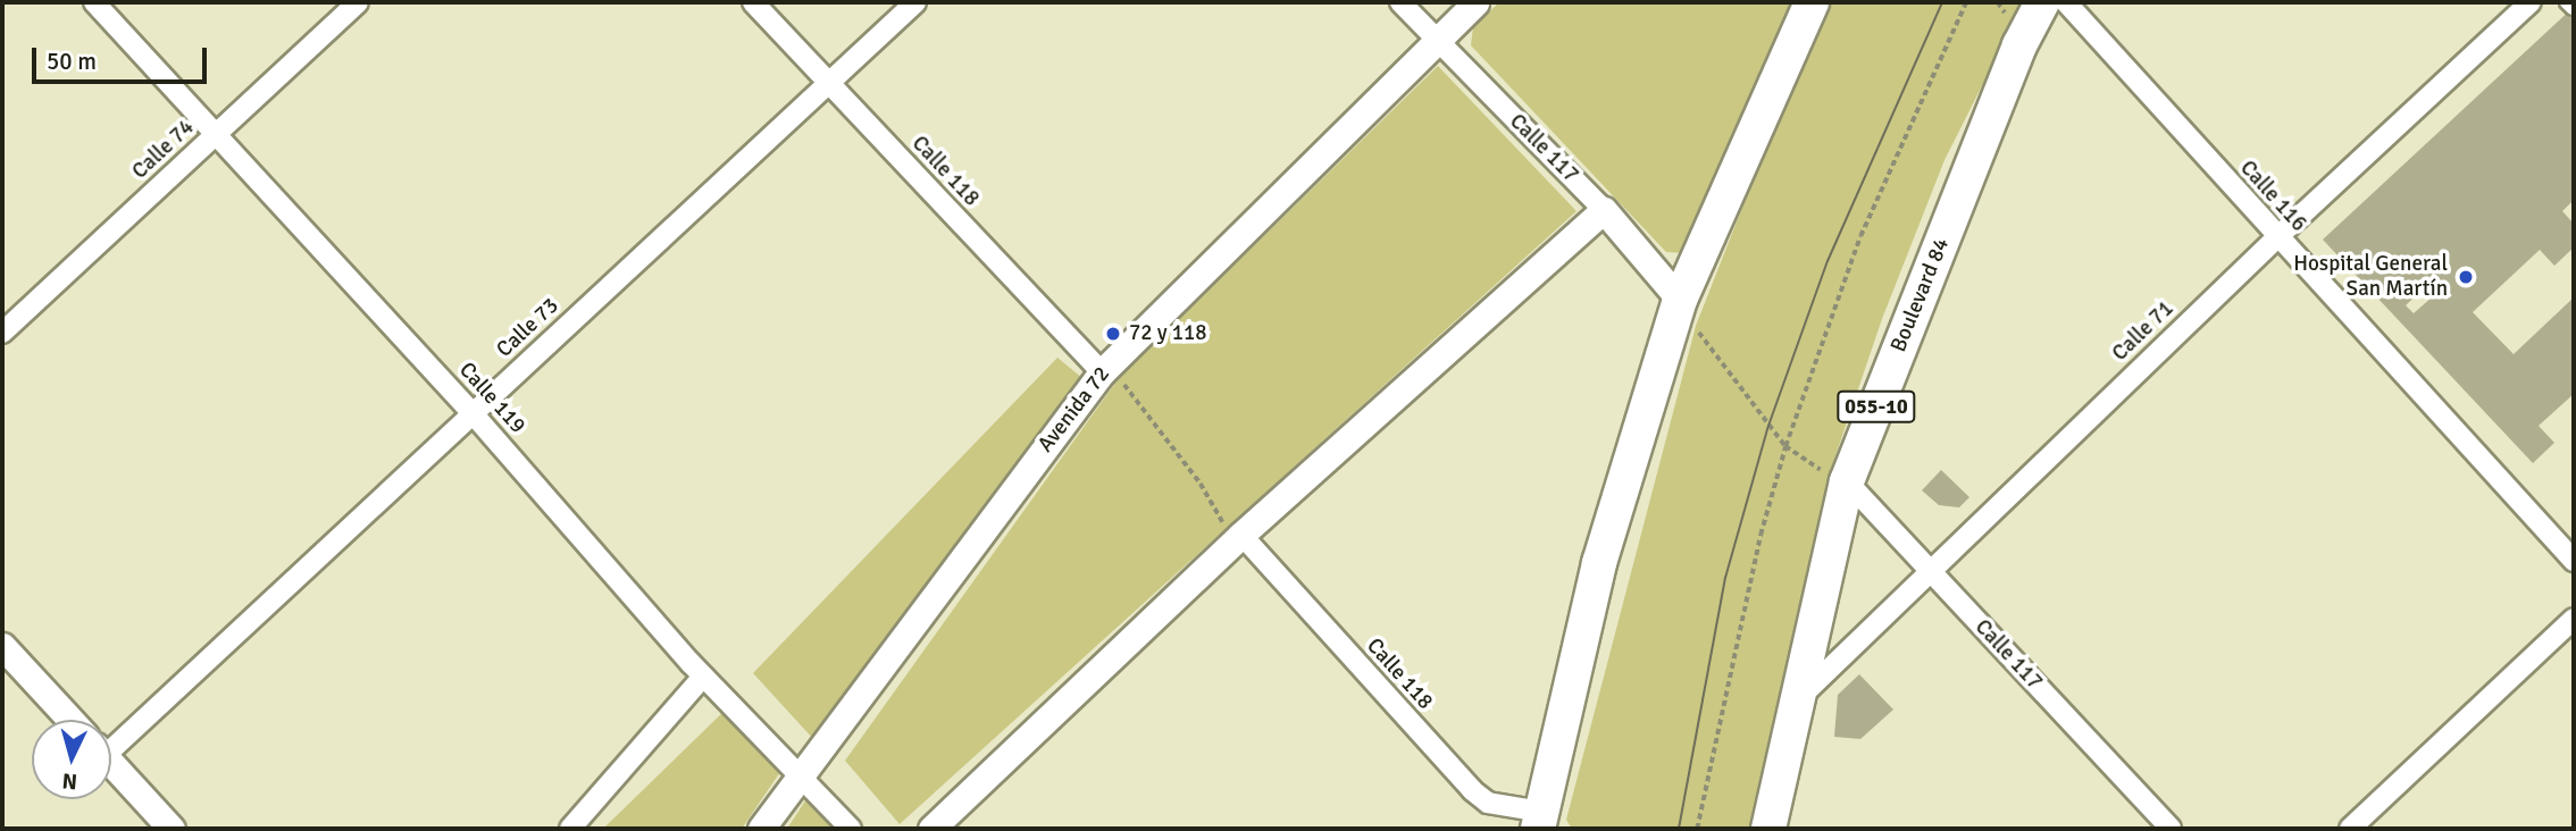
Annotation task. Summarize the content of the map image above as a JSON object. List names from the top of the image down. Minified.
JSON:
{"streets":{"highway":["Boulevard 84","055-10"],"street":["Calle 117","Calle 74","Calle 118","Calle 116","Calle 73","Calle 71","Calle 119","Avenida 72"]},"crossings":[["Calle 117","Boulevard 84"],["Calle 117","Calle 71"],["Calle 117","Avenida 72"],["Calle 74","Calle 119"],["Calle 118","Calle 73"],["Calle 118","Avenida 72"],["Calle 116","Calle 71"],["Boulevard 84","Calle 71"],["Calle 73","Calle 119"],["Calle 119","Avenida 72"]],"places":["Hospital General San Martín","72 y 118"],"scale_bar":"50 m","north":"bottom"}
